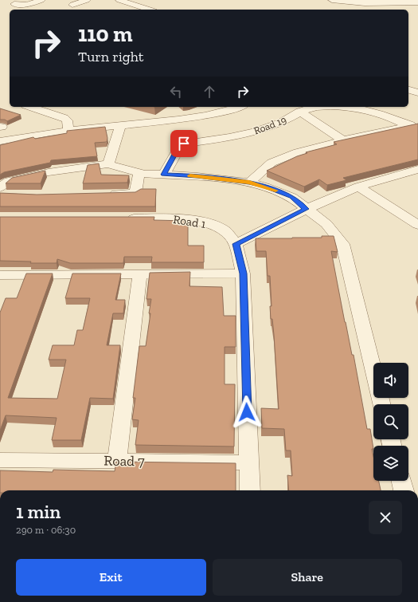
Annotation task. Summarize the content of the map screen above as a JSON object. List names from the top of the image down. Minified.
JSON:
{"streets":{"street":["Road 19","Road 1","Road 7"]},"crossings":[["Road 1","Road 7"]],"page":{"turn":["110 m","Turn right"],"heading":["1 min","290 m · 06:30"],"buttons":["Exit","Share"]}}
